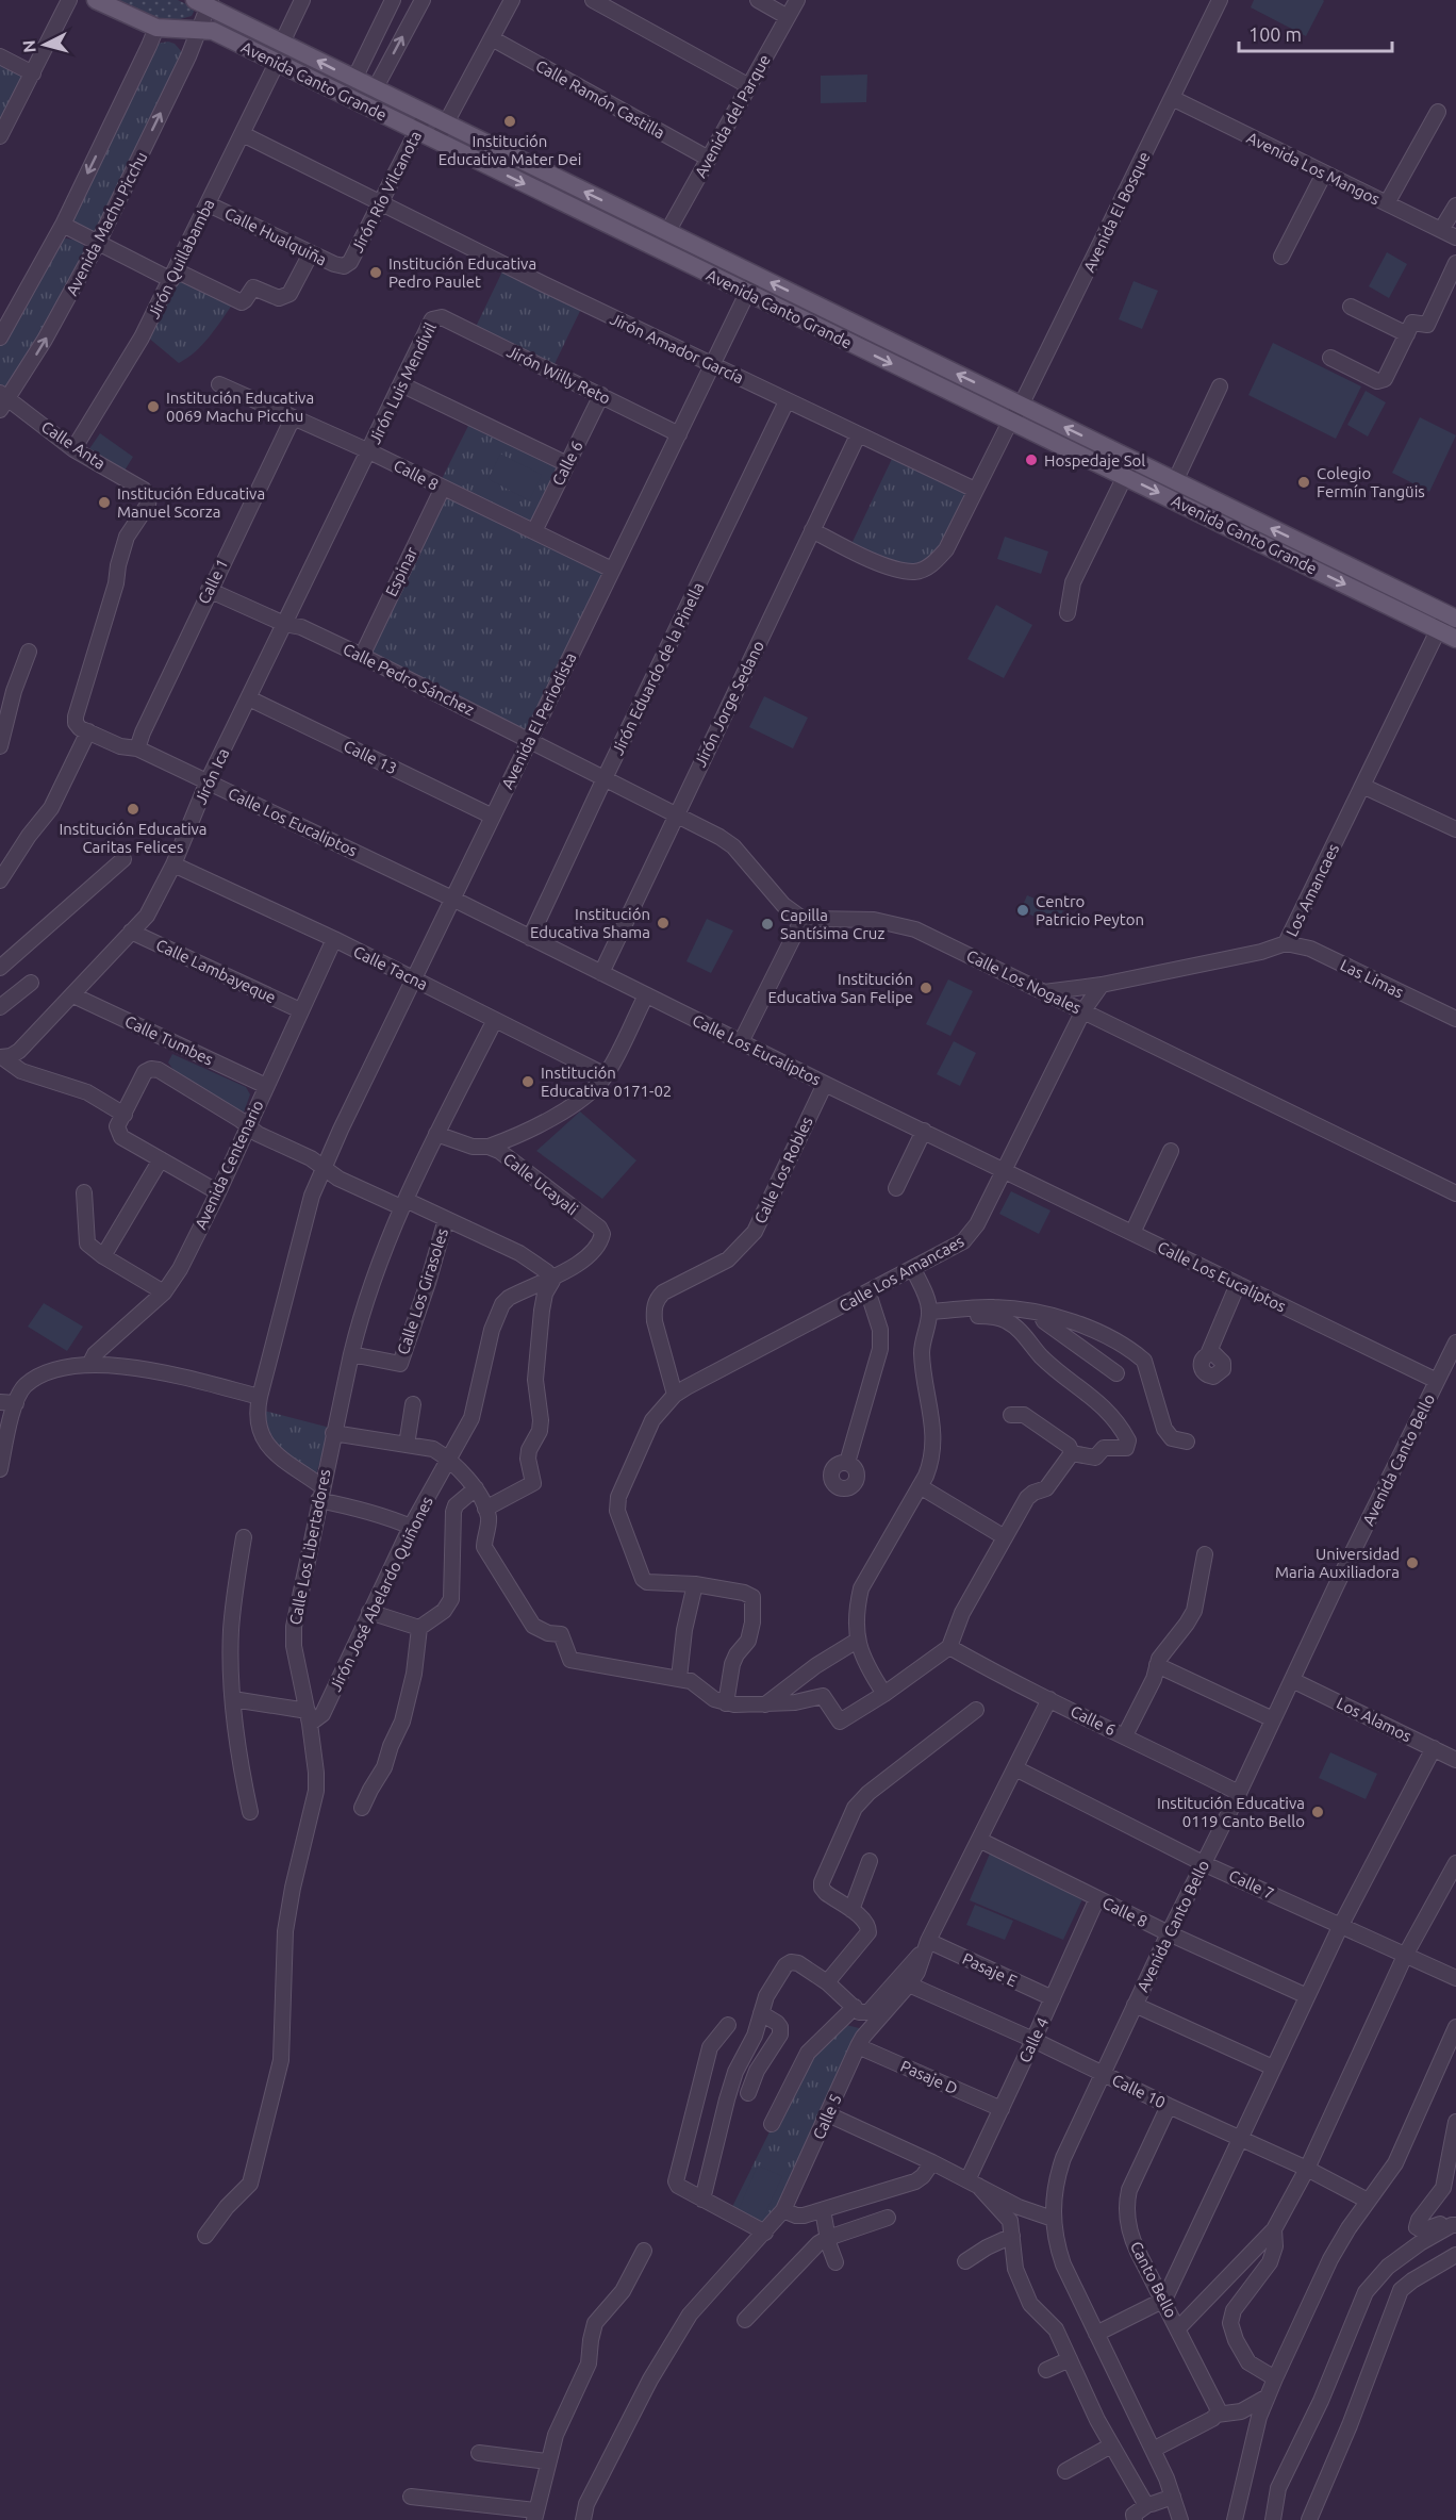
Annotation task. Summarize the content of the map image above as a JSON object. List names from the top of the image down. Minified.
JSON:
{"streets":{"main road":["Avenida Canto Grande"],"street":["Calle Ramón Castilla","Avenida del Parque","Avenida Los Mangos","Jirón Río Vilcanota","Avenida El Bosque","Avenida Machu Picchu","Calle Hualquiña","Jirón Quillabamba","Jirón Amador García","Jirón Willy Reto","Jirón Luis Mendivil","Calle Anta","Calle 6","Calle 8","Espinar","Calle 1","Jirón Eduardo de la Pinella","Calle Pedro Sánchez","Jirón Jorge Sedano","Avenida El Periodista","Calle 13","Jirón Ica","Calle Los Eucaliptos","Los Amancaes","Calle Tacna","Calle Lambayeque","Las Limas","Calle Los Nogales","Calle Tumbes","Avenida Centenario","Calle Los Robles","Calle Ucayali","Calle Los Amancaes","Calle Los Girasoles","Avenida Canto Bello","Calle Los Libertadores","Jirón José Abelardo Quiñones","Los Alamos","Calle 7","Pasaje E","Calle 4","Pasaje D","Calle 10","Calle 5","Canto Bello"]},"crossings":[["Avenida Canto Grande","Avenida del Parque"],["Avenida Canto Grande","Jirón Río Vilcanota"],["Avenida Canto Grande","Avenida El Bosque"],["Avenida Canto Grande","Avenida Machu Picchu"],["Avenida Canto Grande","Jirón Quillabamba"],["Avenida Canto Grande","Avenida El Periodista"],["Avenida Canto Grande","Los Amancaes"],["Calle Ramón Castilla","Avenida del Parque"],["Avenida Los Mangos","Avenida El Bosque"],["Jirón Río Vilcanota","Calle Hualquiña"],["Jirón Río Vilcanota","Jirón Amador García"],["Avenida El Bosque","Jirón Amador García"],["Avenida El Bosque","Jirón Jorge Sedano"],["Avenida Machu Picchu","Calle Anta"],["Calle Hualquiña","Jirón Quillabamba"],["Jirón Quillabamba","Jirón Amador García"],["Jirón Quillabamba","Calle Anta"],["Jirón Amador García","Jirón Eduardo de la Pinella"],["Jirón Amador García","Jirón Jorge Sedano"],["Jirón Amador García","Avenida El Periodista"],["Jirón Willy Reto","Jirón Luis Mendivil"],["Jirón Willy Reto","Calle 6"],["Jirón Willy Reto","Avenida El Periodista"],["Jirón Luis Mendivil","Calle 8"],["Jirón Luis Mendivil","Jirón Ica"],["Calle Anta","Calle Los Eucaliptos"],["Calle 6","Calle 8"],["Calle 6","Avenida Canto Bello"],["Calle 6","Calle 5"],["Calle 8","Espinar"],["Calle 8","Calle 1"],["Calle 8","Avenida El Periodista"],["Calle 8","Jirón Ica"],["Calle 8","Avenida Canto Bello"],["Calle 8","Calle 4"],["Calle 8","Calle 5"],["Espinar","Calle Pedro Sánchez"],["Calle 1","Calle Pedro Sánchez"],["Calle 1","Calle Los Eucaliptos"],["Jirón Eduardo de la Pinella","Calle Pedro Sánchez"],["Jirón Eduardo de la Pinella","Calle Los Eucaliptos"],["Calle Pedro Sánchez","Avenida El Periodista"],["Calle Pedro Sánchez","Jirón Ica"],["Jirón Jorge Sedano","Calle Los Eucaliptos"],["Avenida El Periodista","Calle 13"],["Avenida El Periodista","Calle Los Eucaliptos"],["Avenida El Periodista","Calle Tacna"],["Avenida El Periodista","Calle Los Libertadores"],["Calle 13","Jirón Ica"],["Jirón Ica","Calle Los Eucaliptos"],["Jirón Ica","Calle Tacna"],["Jirón Ica","Calle Lambayeque"],["Jirón Ica","Calle Tumbes"],["Calle Los Eucaliptos","Calle Los Robles"],["Calle Los Eucaliptos","Calle Los Amancaes"],["Calle Los Eucaliptos","Avenida Canto Bello"],["Los Amancaes","Las Limas"],["Los Amancaes","Calle Los Nogales"],["Los Amancaes","Calle Los Amancaes"],["Calle Tacna","Avenida Centenario"],["Calle Tacna","Calle Los Libertadores"],["Calle Lambayeque","Avenida Centenario"],["Calle Los Nogales","Calle Los Amancaes"],["Calle Tumbes","Avenida Centenario"],["Calle Los Robles","Calle Los Amancaes"],["Calle Ucayali","Calle Los Libertadores"],["Calle Ucayali","Jirón José Abelardo Quiñones"],["Calle Los Girasoles","Calle Los Libertadores"],["Avenida Canto Bello","Los Alamos"],["Avenida Canto Bello","Calle 7"],["Avenida Canto Bello","Calle 10"],["Calle Los Libertadores","Jirón José Abelardo Quiñones"],["Calle 7","Calle 5"],["Pasaje E","Calle 4"],["Pasaje E","Calle 5"],["Calle 4","Pasaje D"],["Calle 4","Calle 10"],["Pasaje D","Calle 5"],["Calle 10","Calle 5"],["Calle 10","Canto Bello"]],"places":["Institución Educativa Mater Dei","Institución Educativa Pedro Paulet","Institución Educativa 0069 Machu Picchu","Hospedaje Sol","Colegio Fermín Tangüis","Institución Educativa Manuel Scorza","Institución Educativa Caritas Felices","Centro Patricio Peyton","Institución Educativa Shama","Capilla Santísima Cruz","Institución Educativa San Felipe","Institución Educativa 0171-02","Universidad Maria Auxiliadora","Institución Educativa 0119 Canto Bello"],"scale_bar":"100 m","north":"left"}
